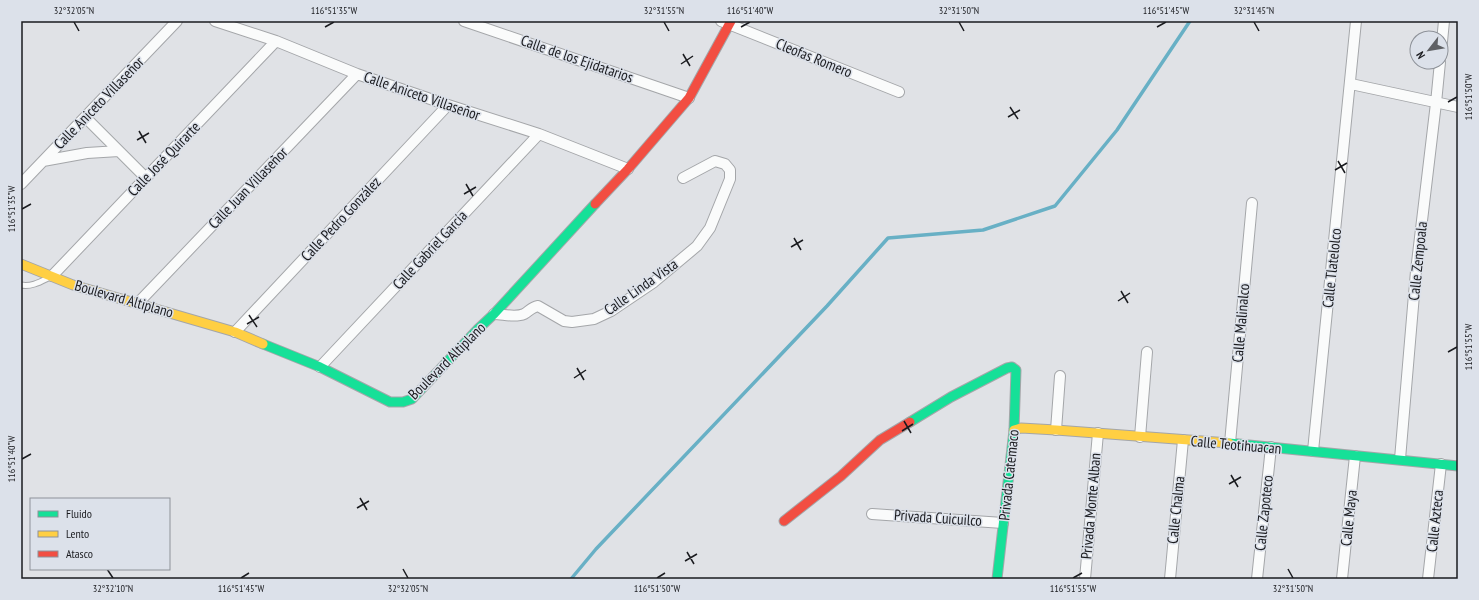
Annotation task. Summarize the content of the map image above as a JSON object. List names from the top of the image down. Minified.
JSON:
{"streets":{"street":["Cleofas Romero","Calle de los Ejidatarios","Calle Aniceto Villaseñor","Calle José Quirarte","Calle Juan Villaseñor","Calle Pedro González","Calle Gabriel García","Calle Zempoala","Calle Tlatelolco","Calle Linda Vista","Boulevard Altiplano","Calle Malinalco","Calle Teotihuacan","Privada Catemaco","Privada Monte Alban","Calle Chalma","Calle Zapoteco","Privada Cuicuilco","Calle Maya","Calle Azteca"]},"crossings":[["Cleofas Romero","Boulevard Altiplano"],["Calle de los Ejidatarios","Boulevard Altiplano"],["Calle Aniceto Villaseñor","Calle José Quirarte"],["Calle Aniceto Villaseñor","Calle Juan Villaseñor"],["Calle Aniceto Villaseñor","Calle Pedro González"],["Calle Aniceto Villaseñor","Calle Gabriel García"],["Calle Aniceto Villaseñor","Boulevard Altiplano"],["Calle José Quirarte","Boulevard Altiplano"],["Calle Juan Villaseñor","Boulevard Altiplano"],["Calle Pedro González","Boulevard Altiplano"],["Calle Gabriel García","Boulevard Altiplano"],["Calle Zempoala","Calle Teotihuacan"],["Calle Tlatelolco","Calle Teotihuacan"],["Calle Linda Vista","Boulevard Altiplano"],["Calle Malinalco","Calle Teotihuacan"],["Calle Teotihuacan","Privada Catemaco"],["Calle Teotihuacan","Privada Monte Alban"],["Calle Teotihuacan","Calle Chalma"],["Calle Teotihuacan","Calle Zapoteco"],["Calle Teotihuacan","Calle Maya"],["Calle Teotihuacan","Calle Azteca"],["Privada Catemaco","Privada Cuicuilco"]],"legend":["Fluido","Lento","Atasco"],"north":"bottom left","coordinates":["32°32'05\"N","116°51'35\"W","32°31'55\"N","116°51'40\"W","32°31'50\"N","116°51'45\"W","32°31'45\"N","116°51'50\"W","116°51'55\"W","32°32'10\"N"]}
